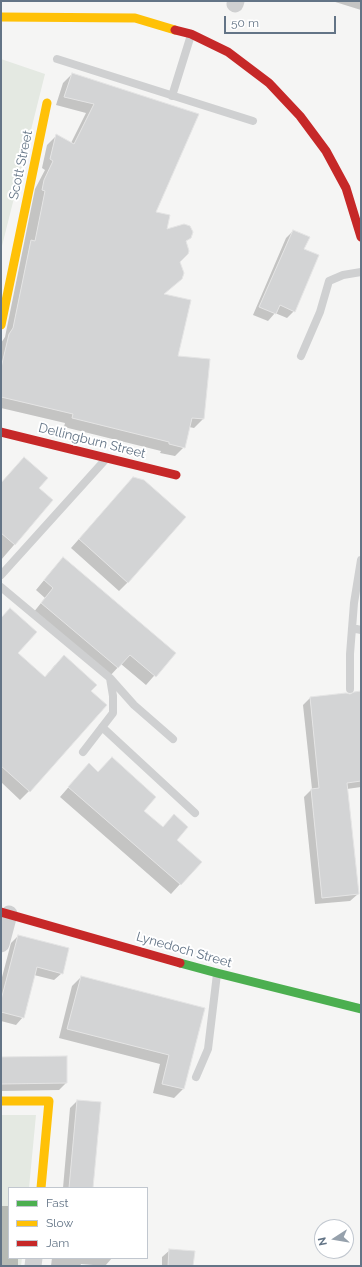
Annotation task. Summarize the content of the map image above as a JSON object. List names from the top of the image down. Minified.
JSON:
{"streets":{"street":["Scott Street","Dellingburn Street","Lynedoch Street"]},"legend":["Fast","Slow","Jam"],"scale_bar":"50 m","north":"left"}
